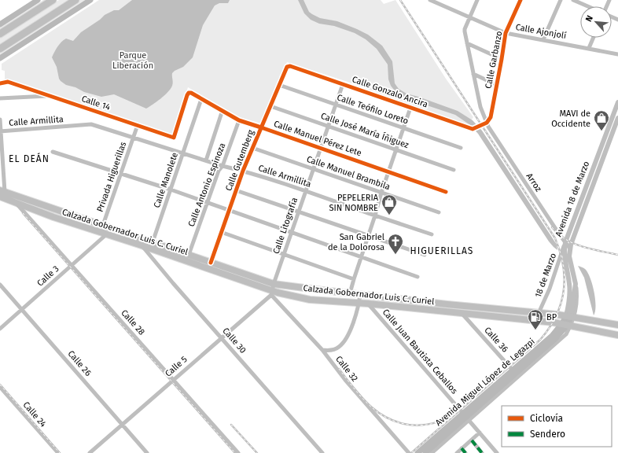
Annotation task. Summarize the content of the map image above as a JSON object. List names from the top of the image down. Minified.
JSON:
{"streets":{"main road":["Avenida 18 de Marzo","Calzada Gobernador Luis C. Curiel","Avenida Miguel López de Legazpi"],"street":["Calle Ajonjolí","Calle Garbanzo","Calle Gonzalo Ancira","Calle 14","Calle Teófilo Loreto","Calle Armillita","Calle José María Íñiguez","Calle Manuel Pérez Lete","Calle Gutemberg","Calle Manuel Brambila","Privada Higuerillas","Calle Manolete","Arroz","Calle Antonio Espinoza","Calle Litografía","18 de Marzo","Calle 3","Calle 28","Calle 36","Calle 30","Calle Juan Bautista Ceballos","Calle 26","Calle 5","Calle 32","Calle 24"]},"crossings":[["Calle Ajonjolí","Calle Garbanzo"],["Calle Ajonjolí","Arroz"],["Calle Garbanzo","Calle Gonzalo Ancira"],["Calle Garbanzo","Arroz"],["Calle Gonzalo Ancira","Calle Gutemberg"],["Calle Gonzalo Ancira","Arroz"],["Calle Gonzalo Ancira","Calle Litografía"],["Calle 14","Calle Manuel Pérez Lete"],["Calle 14","Privada Higuerillas"],["Calle Teófilo Loreto","Calle Gutemberg"],["Calle Teófilo Loreto","Calle Litografía"],["Calle Armillita","Calle Gutemberg"],["Calle Armillita","Privada Higuerillas"],["Calle Armillita","Calle Manolete"],["Calle Armillita","Calle Antonio Espinoza"],["Calle Armillita","Calle Litografía"],["Calle José María Íñiguez","Calle Gutemberg"],["Calle José María Íñiguez","Calle Litografía"],["Calle Manuel Pérez Lete","Calle Gutemberg"],["Calle Manuel Pérez Lete","Calle Manolete"],["Calle Manuel Pérez Lete","Calle Antonio Espinoza"],["Calle Manuel Pérez Lete","Calle Litografía"],["Calle Gutemberg","Calle Manuel Brambila"],["Calle Gutemberg","Calzada Gobernador Luis C. Curiel"],["Calle Manuel Brambila","Calle Litografía"],["Privada Higuerillas","Calzada Gobernador Luis C. Curiel"],["Privada Higuerillas","Calle 3"],["Calle Manolete","Calzada Gobernador Luis C. Curiel"],["Arroz","Avenida 18 de Marzo"],["Arroz","18 de Marzo"],["Calle Antonio Espinoza","Calzada Gobernador Luis C. Curiel"],["Avenida 18 de Marzo","Calzada Gobernador Luis C. Curiel"],["Avenida 18 de Marzo","18 de Marzo"],["Avenida 18 de Marzo","Avenida Miguel López de Legazpi"],["Calle Litografía","Calzada Gobernador Luis C. Curiel"],["Calle Litografía","Calle 5"],["Calle Litografía","Calle 32"],["Calzada Gobernador Luis C. Curiel","18 de Marzo"],["Calzada Gobernador Luis C. Curiel","Calle 3"],["Calzada Gobernador Luis C. Curiel","Calle 28"],["Calzada Gobernador Luis C. Curiel","Calle 36"],["Calzada Gobernador Luis C. Curiel","Calle 30"],["Calzada Gobernador Luis C. Curiel","Calle Juan Bautista Ceballos"],["Calzada Gobernador Luis C. Curiel","Calle 5"],["Calzada Gobernador Luis C. Curiel","Calle 32"],["Calzada Gobernador Luis C. Curiel","Avenida Miguel López de Legazpi"],["Calle 3","Calle 28"],["Calle 3","Calle 26"],["Calle 28","Calle 5"],["Calle 36","Avenida Miguel López de Legazpi"],["Calle 30","Calle 5"],["Calle Juan Bautista Ceballos","Avenida Miguel López de Legazpi"],["Calle 26","Calle 5"],["Calle 5","Calle 32"]],"districts":["EL DEÁN","HIGUERILLAS"],"parks":["Parque Liberación"],"places":{"shop":["MAVI de Occidente","PEPELERIA SIN NOMBRE"],"church":["San Gabriel de la Dolorosa"],"fuel station":["BP"]},"legend":["Ciclovía","Sendero"],"north":"top left"}
